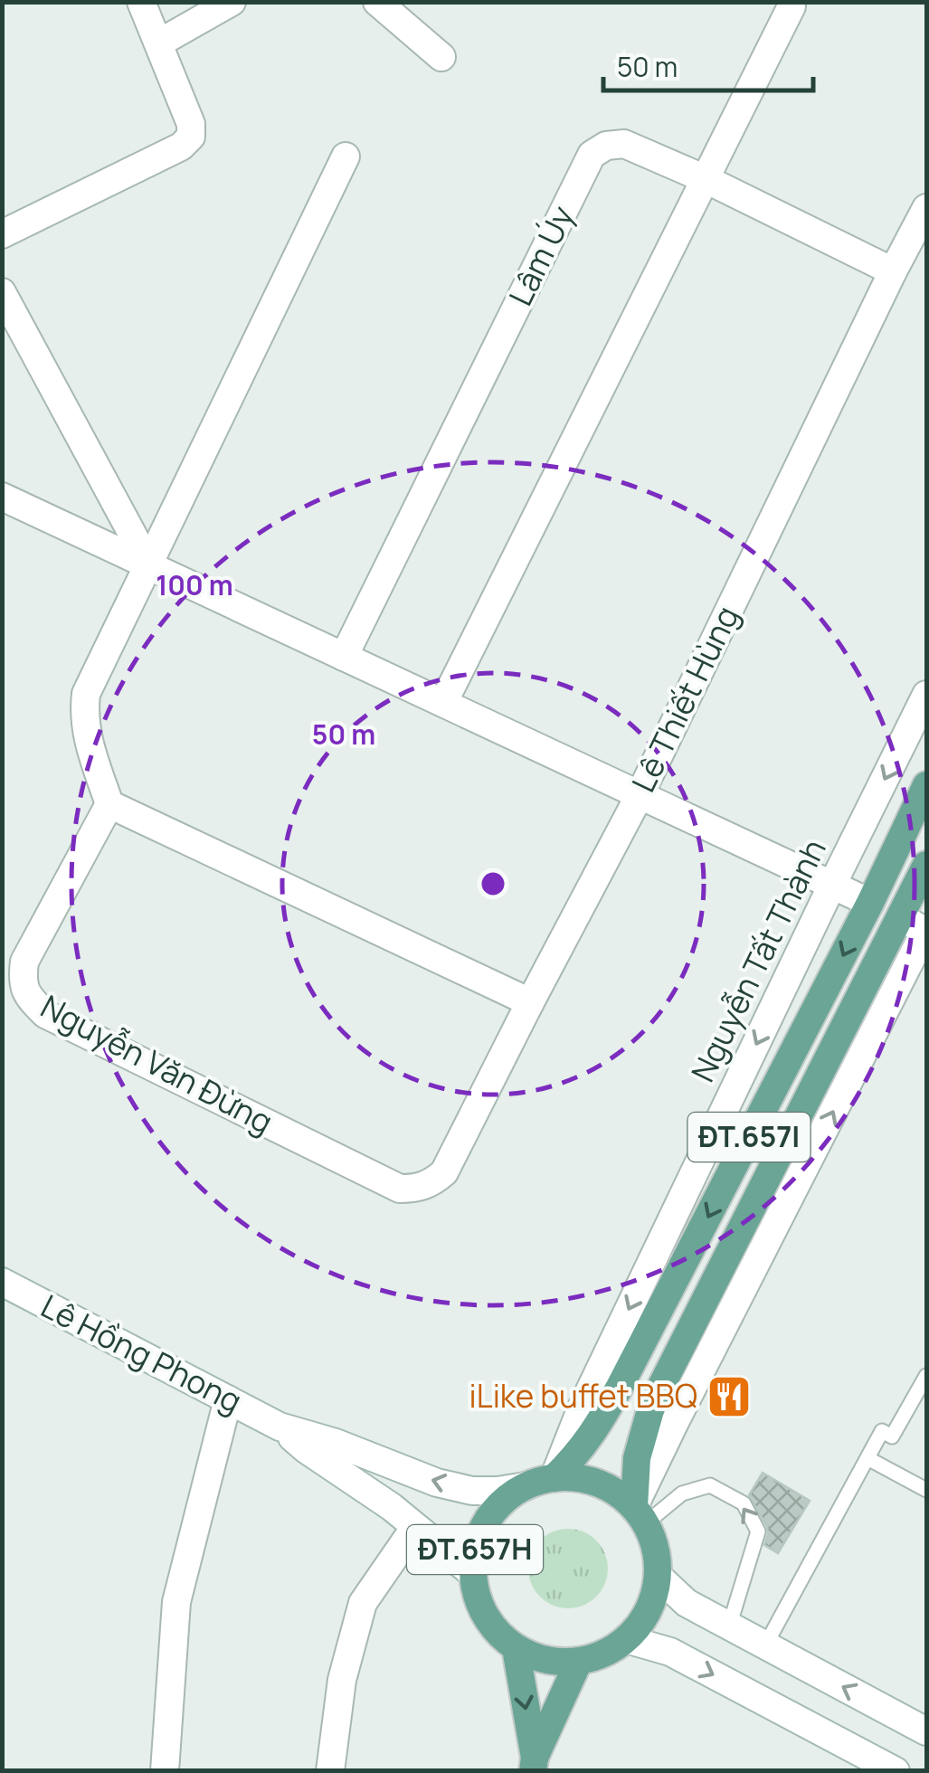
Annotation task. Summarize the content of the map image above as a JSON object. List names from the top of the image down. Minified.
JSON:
{"streets":{"main road":["ĐT.657I","ĐT.657H"],"street":["Lâm Úy","Lê Thiết Hùng","Nguyễn Tất Thành","Nguyễn Văn Đừng","Lê Hồng Phong"]},"crossings":[["Lâm Úy","Lê Thiết Hùng"],["Lê Thiết Hùng","Nguyễn Văn Đừng"],["Nguyễn Tất Thành","ĐT.657I"],["Nguyễn Tất Thành","Lê Hồng Phong"],["Nguyễn Tất Thành","ĐT.657H"],["ĐT.657I","Lê Hồng Phong"],["ĐT.657I","ĐT.657H"],["Lê Hồng Phong","ĐT.657H"]],"places":{"restaurant":["iLike buffet BBQ"]},"scale_bar":"50 m","rings":["100 m","50 m"]}
